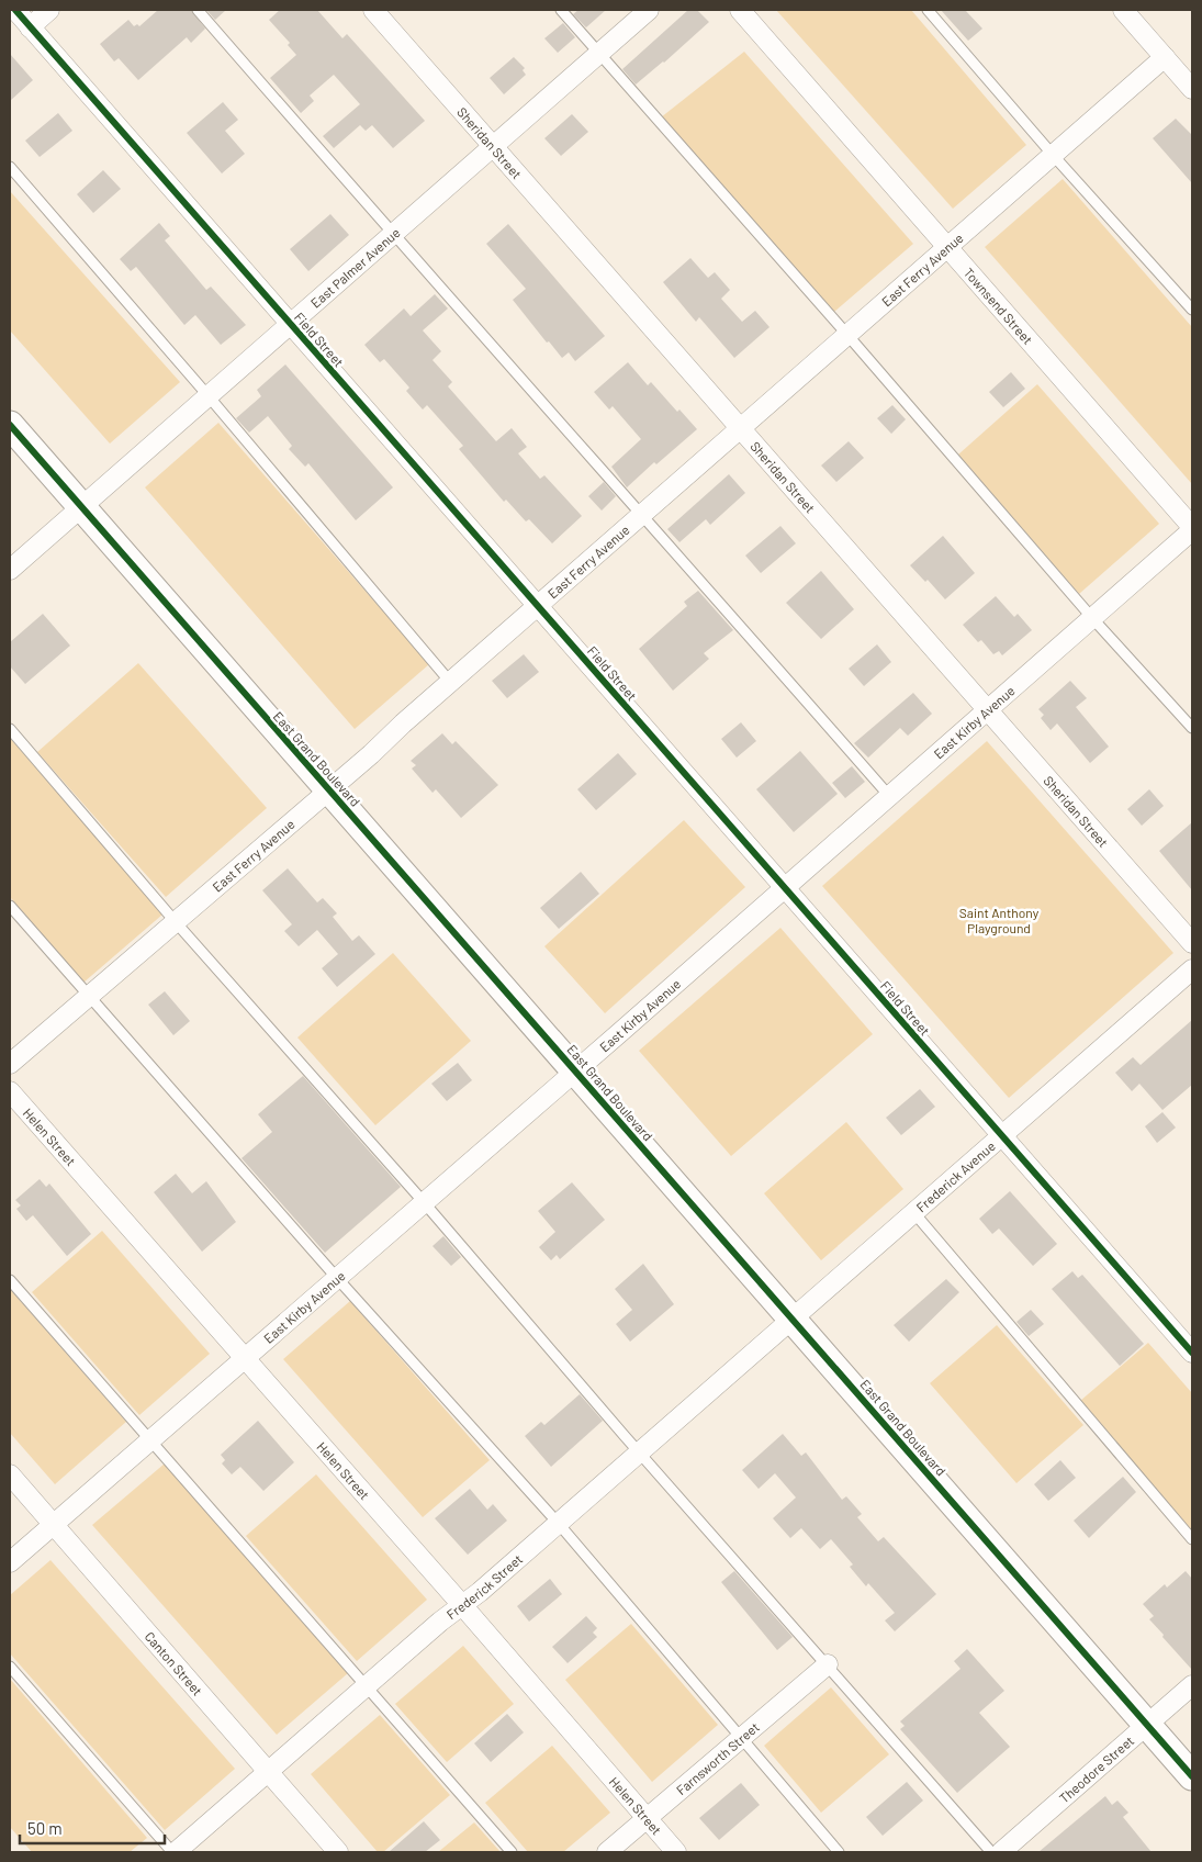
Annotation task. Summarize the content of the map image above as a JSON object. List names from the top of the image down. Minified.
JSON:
{"streets":{"main road":["East Grand Boulevard"],"street":["Sheridan Street","East Palmer Avenue","East Ferry Avenue","Townsend Street","Field Street","East Kirby Avenue","Helen Street","Frederick Avenue","Frederick Street","Canton Street","Farnsworth Street","Theodore Street"]},"crossings":[["Sheridan Street","East Palmer Avenue"],["Sheridan Street","East Ferry Avenue"],["Sheridan Street","East Kirby Avenue"],["East Palmer Avenue","Field Street"],["East Palmer Avenue","East Grand Boulevard"],["East Ferry Avenue","Townsend Street"],["East Ferry Avenue","Field Street"],["East Ferry Avenue","East Grand Boulevard"],["Townsend Street","East Kirby Avenue"],["Field Street","East Kirby Avenue"],["Field Street","Frederick Avenue"],["East Kirby Avenue","East Grand Boulevard"],["East Kirby Avenue","Helen Street"],["East Kirby Avenue","Canton Street"],["East Grand Boulevard","Frederick Avenue"],["East Grand Boulevard","Frederick Street"],["East Grand Boulevard","Theodore Street"],["Helen Street","Frederick Street"],["Helen Street","Farnsworth Street"],["Frederick Avenue","Frederick Street"],["Frederick Street","Canton Street"]],"parks":["Saint Anthony Playground"],"scale_bar":"50 m"}
